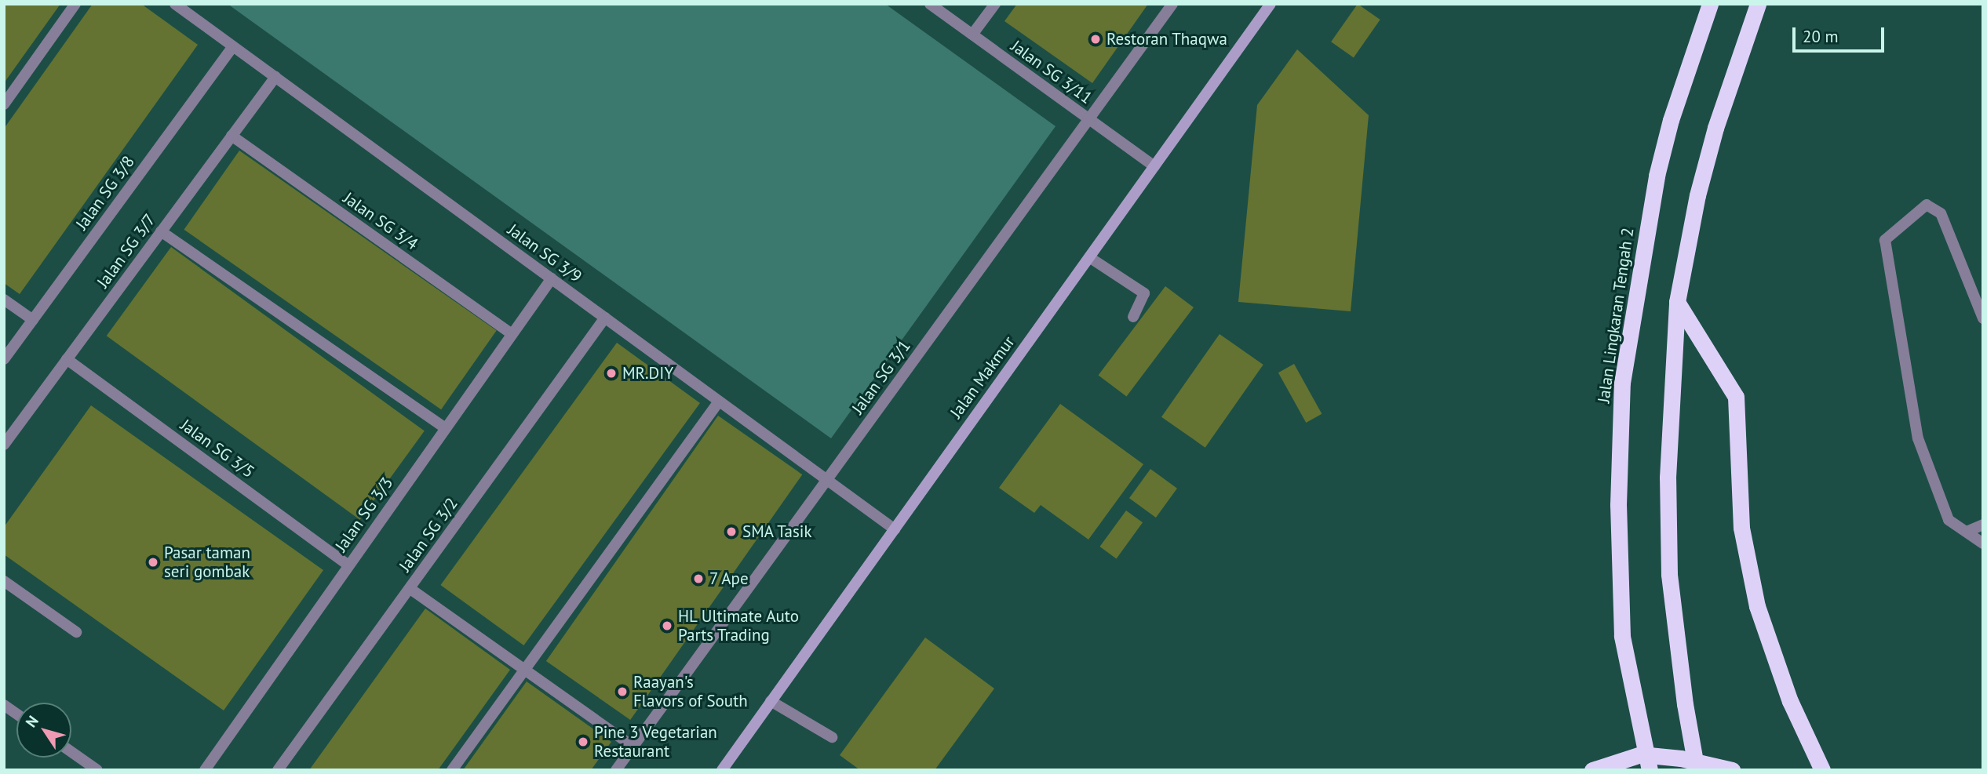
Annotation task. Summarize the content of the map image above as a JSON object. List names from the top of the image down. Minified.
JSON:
{"streets":{"highway":["Jalan Lingkaran Tengah 2"],"street":["Jalan SG 3/11","Jalan SG 3/8","Jalan SG 3/4","Jalan SG 3/7","Jalan SG 3/9","Jalan SG 3/1","Jalan Makmur","Jalan SG 3/5","Jalan SG 3/3","Jalan SG 3/2"]},"crossings":[["Jalan SG 3/11","Jalan SG 3/1"],["Jalan SG 3/11","Jalan Makmur"],["Jalan SG 3/8","Jalan SG 3/9"],["Jalan SG 3/4","Jalan SG 3/7"],["Jalan SG 3/4","Jalan SG 3/3"],["Jalan SG 3/7","Jalan SG 3/9"],["Jalan SG 3/7","Jalan SG 3/5"],["Jalan SG 3/9","Jalan SG 3/1"],["Jalan SG 3/9","Jalan Makmur"],["Jalan SG 3/9","Jalan SG 3/3"],["Jalan SG 3/9","Jalan SG 3/2"],["Jalan SG 3/5","Jalan SG 3/3"]],"places":["Restoran Thaqwa","MR.DIY","SMA Tasik","Pasar taman seri gombak","7 Ape","HL Ultimate Auto Parts Trading","Raayan's Flavors of South","Pine 3 Vegetarian Restaurant"],"scale_bar":"20 m","north":"top left"}
